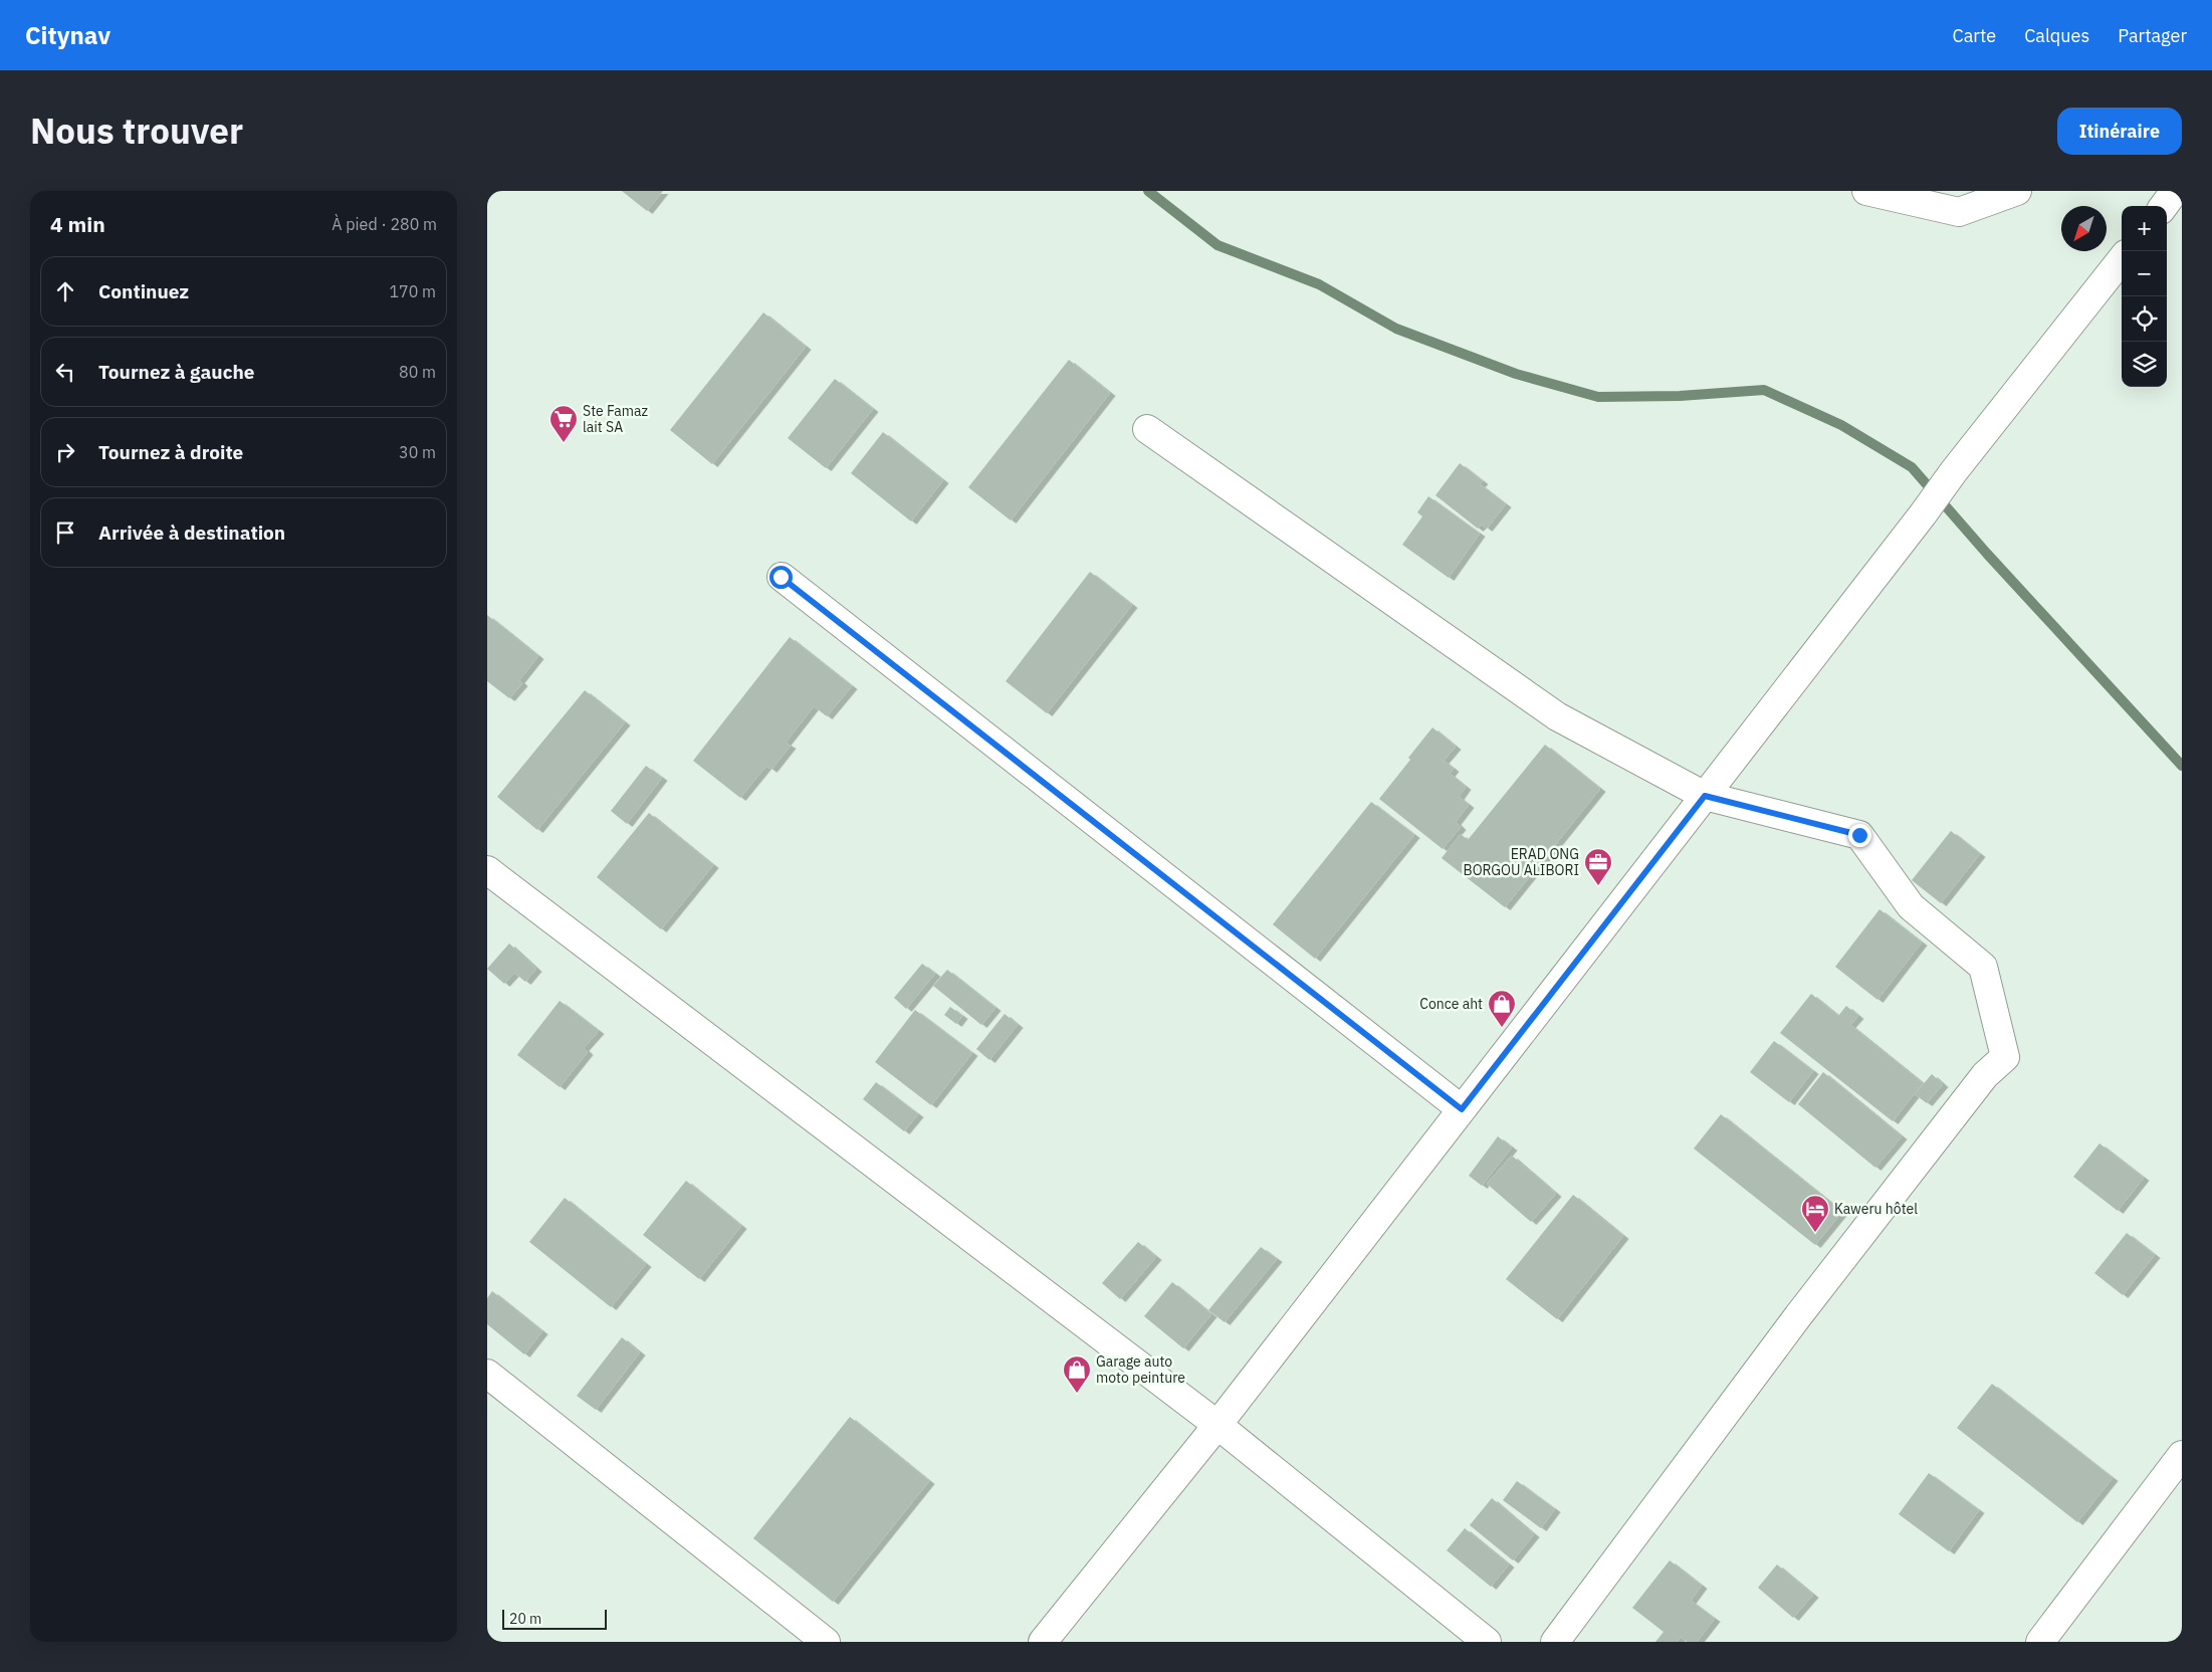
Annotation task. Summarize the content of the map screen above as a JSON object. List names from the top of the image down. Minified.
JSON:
{"places":{"supermarket":["Ste Famaz lait SA"],"office":["ERAD ONG BORGOU ALIBORI"],"shop":["Conce aht","Garage auto moto peinture"],"hotel":["Kaweru hôtel"]},"scale_bar":"20 m","north":"bottom left","page":{"header":"Citynav","nav":["Carte","Calques","Partager"],"title":"Nous trouver","buttons":"Itinéraire","heading":["4 min","À pied · 280 m"],"map_buttons":["+","−"],"list":[["Continuez","170 m"],["Tournez à gauche","80 m"],["Tournez à droite","30 m"],"Arrivée à destination"],"scale":"20 m"}}
